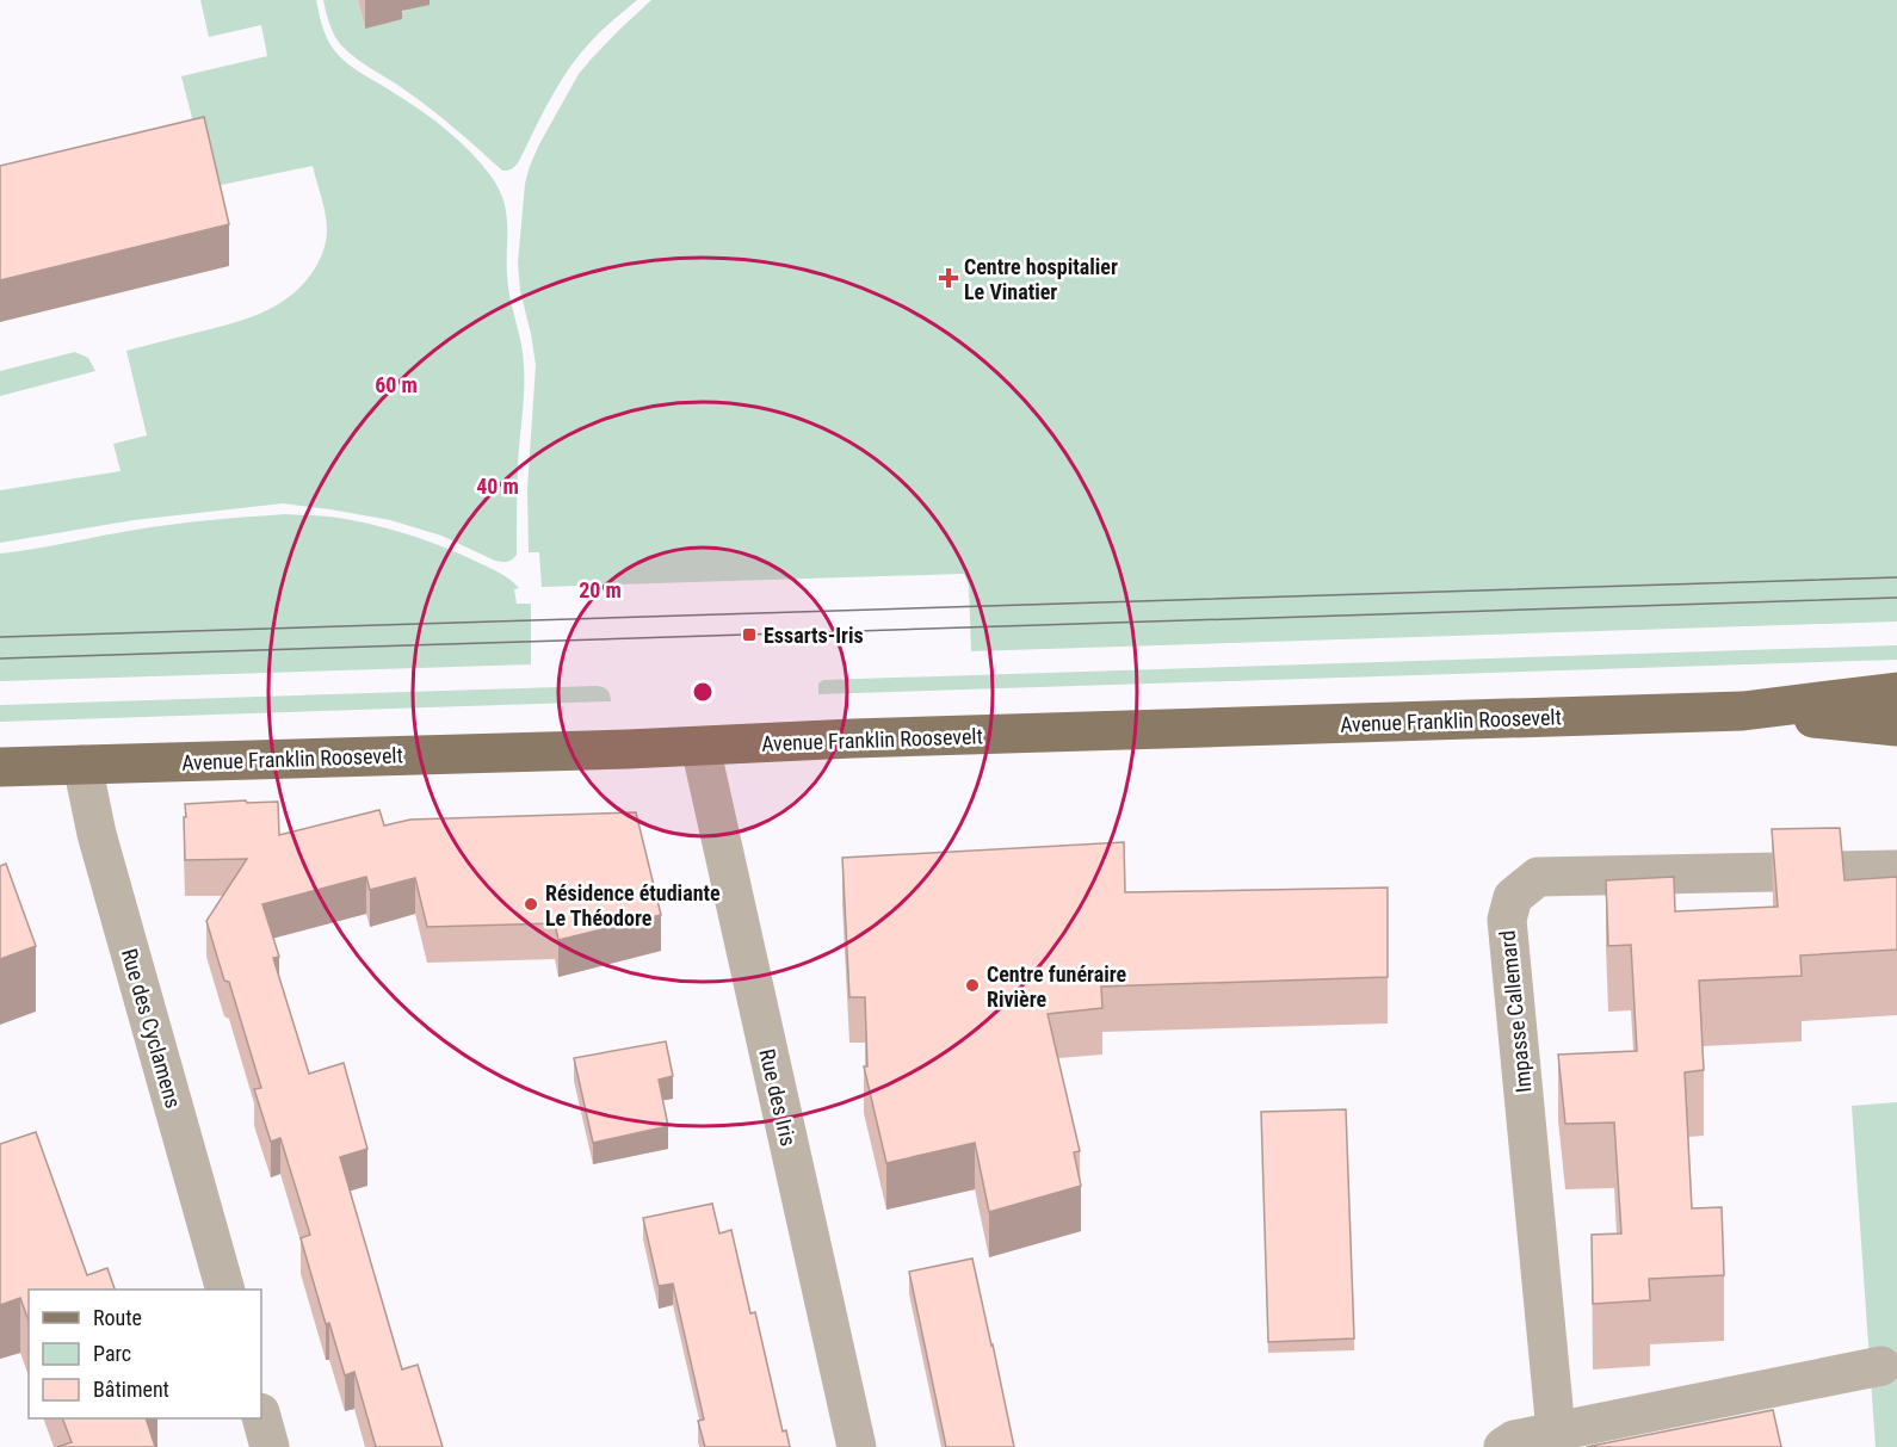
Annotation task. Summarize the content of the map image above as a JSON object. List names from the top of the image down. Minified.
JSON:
{"streets":{"main road":["Avenue Franklin Roosevelt"],"street":["Impasse Callemard","Rue des Cyclamens","Rue des Iris"]},"crossings":[["Avenue Franklin Roosevelt","Rue des Cyclamens"],["Avenue Franklin Roosevelt","Rue des Iris"]],"places":{"health":["Centre hospitalier Le Vinatier"],"transit":["Essarts-Iris"],"other":["Résidence étudiante Le Théodore","Centre funéraire Rivière"]},"legend":["Route","Parc","Bâtiment"],"rings":["60 m","40 m","20 m"]}
